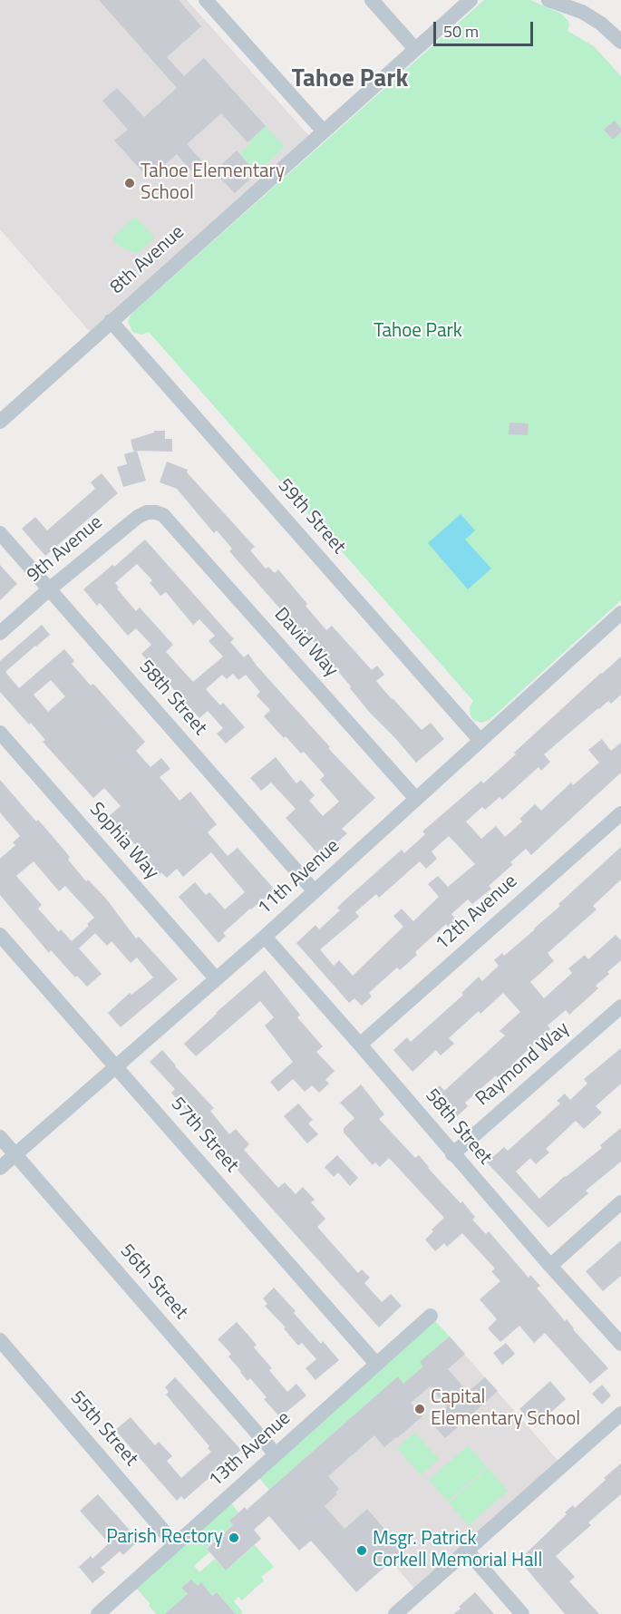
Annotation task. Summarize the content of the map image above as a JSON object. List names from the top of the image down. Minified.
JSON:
{"streets":{"street":["8th Avenue","59th Street","9th Avenue","David Way","58th Street","Sophia Way","11th Avenue","12th Avenue","Raymond Way","57th Street","56th Street","55th Street","13th Avenue"]},"crossings":[["8th Avenue","59th Street"],["59th Street","11th Avenue"],["9th Avenue","David Way"],["9th Avenue","58th Street"],["David Way","11th Avenue"],["58th Street","11th Avenue"],["58th Street","12th Avenue"],["58th Street","Raymond Way"],["Sophia Way","11th Avenue"],["11th Avenue","57th Street"],["11th Avenue","56th Street"],["57th Street","13th Avenue"],["56th Street","13th Avenue"],["55th Street","13th Avenue"]],"districts":["Tahoe Park"],"parks":["Tahoe Park"],"places":["Tahoe Elementary School","Capital Elementary School","Parish Rectory","Msgr. Patrick Corkell Memorial Hall"],"scale_bar":"50 m"}
